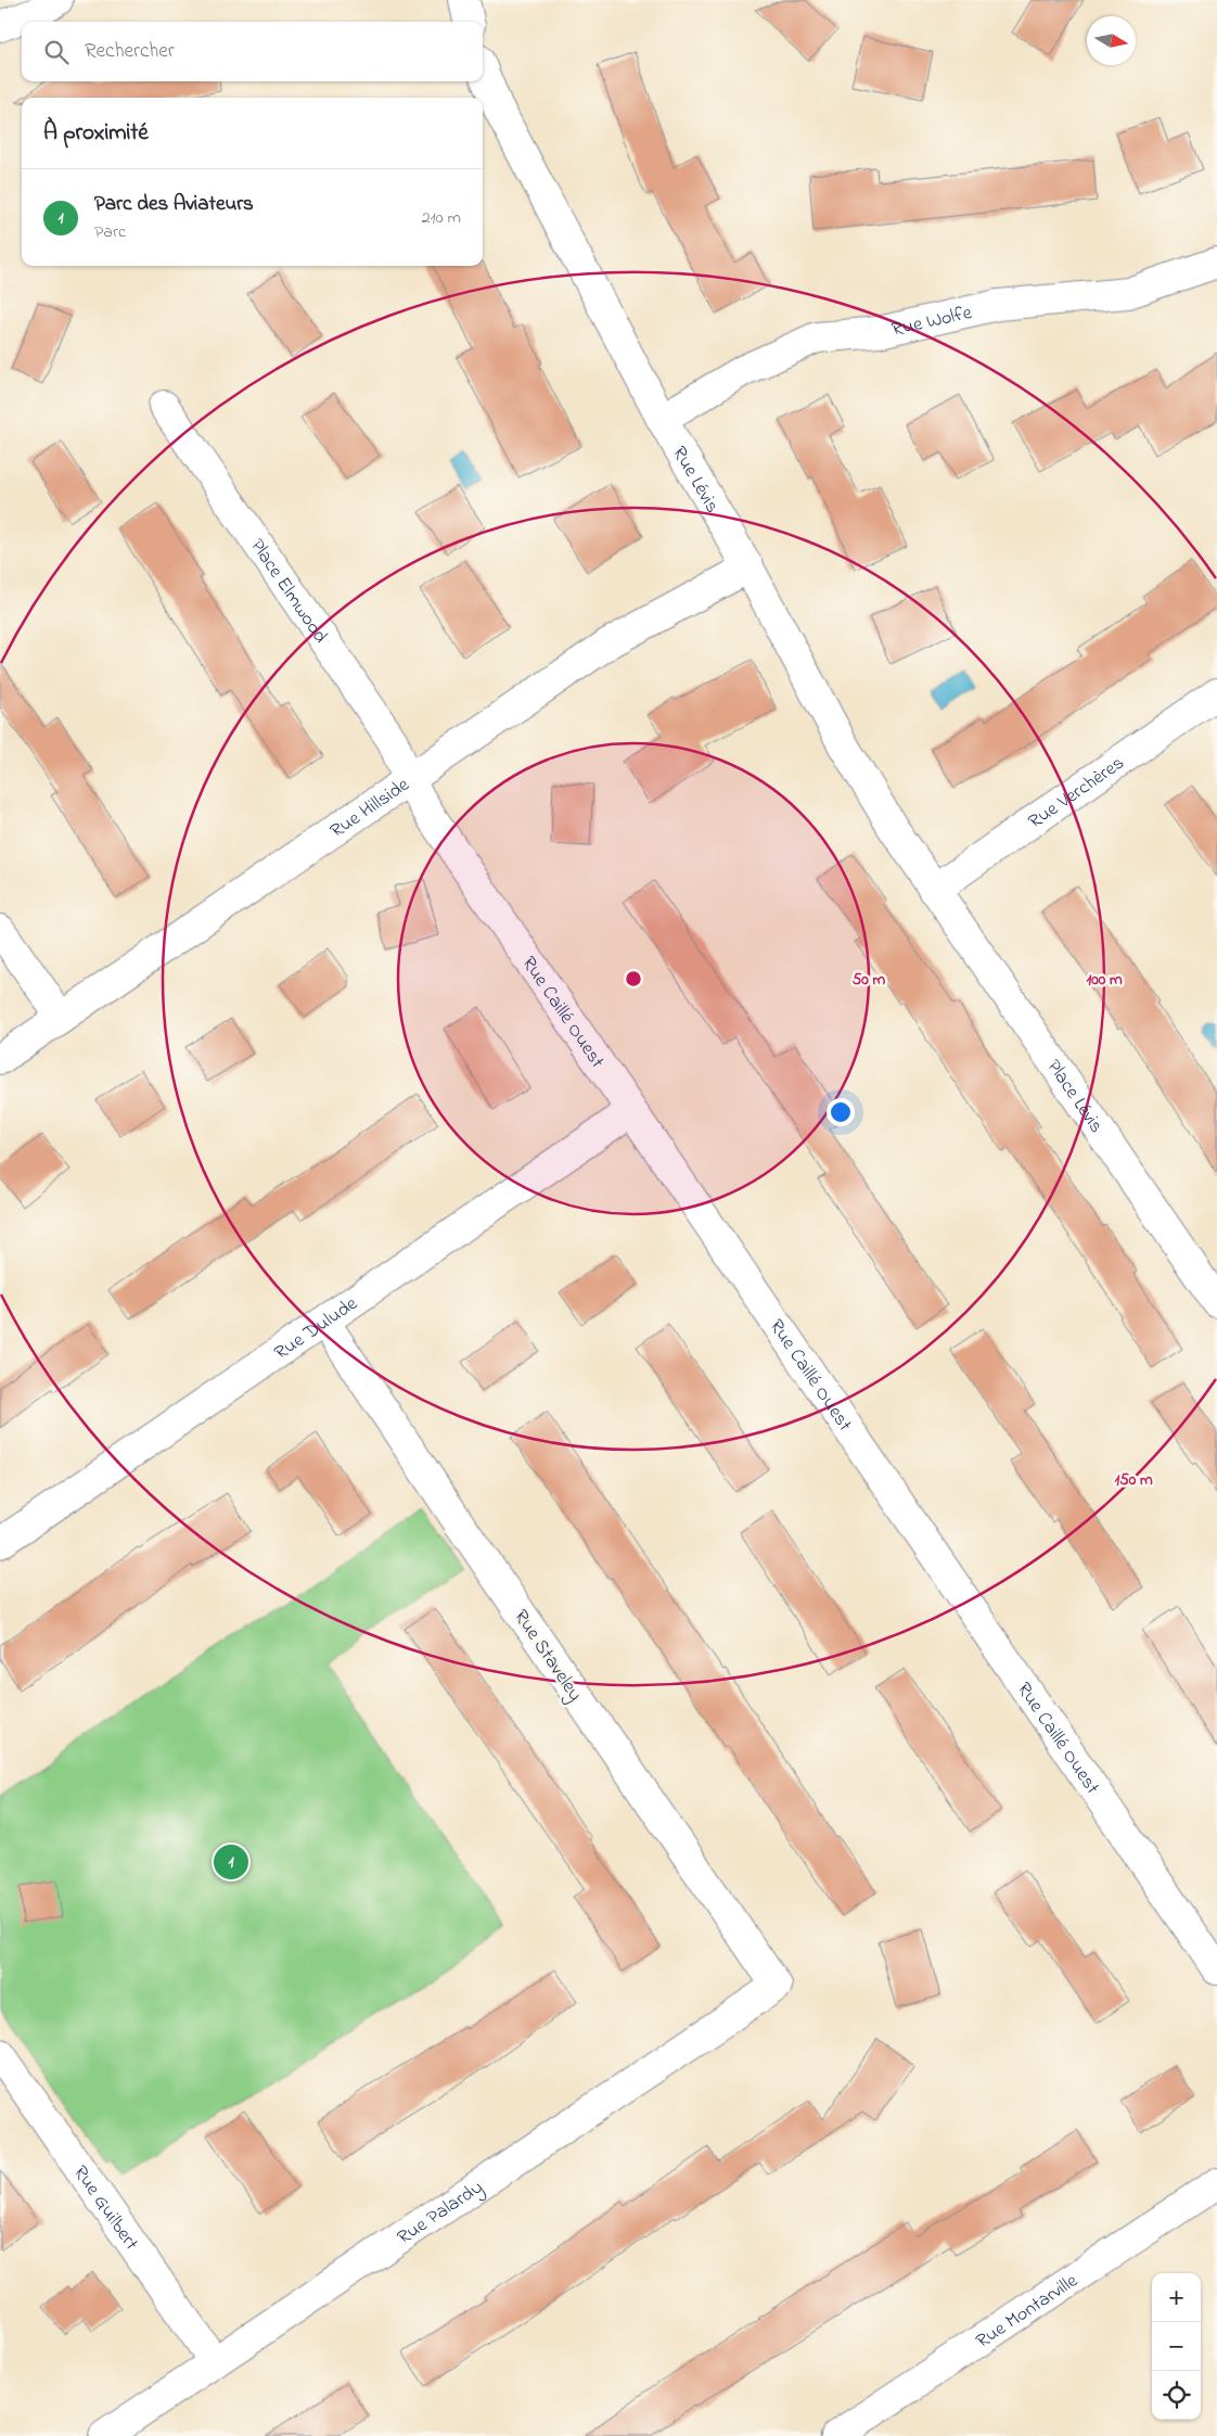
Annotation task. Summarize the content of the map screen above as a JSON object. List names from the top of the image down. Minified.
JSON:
{"streets":{"street":["Rue Wolfe","Rue Lévis","Place Elmwood","Rue Verchères","Rue Hillside","Rue Caillé Ouest","Place Lévis","Rue Dulude","Rue Staveley","Rue Guilbert","Rue Palardy","Rue Montarville"]},"crossings":[["Rue Wolfe","Rue Lévis"],["Rue Lévis","Rue Verchères"],["Rue Lévis","Rue Hillside"],["Rue Lévis","Place Lévis"],["Place Elmwood","Rue Hillside"],["Place Elmwood","Rue Caillé Ouest"],["Rue Verchères","Place Lévis"],["Rue Hillside","Rue Caillé Ouest"],["Rue Caillé Ouest","Rue Dulude"],["Rue Dulude","Rue Staveley"],["Rue Staveley","Rue Palardy"],["Rue Guilbert","Rue Palardy"]],"north":"right","page":{"search":"Rechercher","heading":"À proximité","list":[{"mark":"1","name":"Parc des Aviateurs","note":"Parc","value":"210 m"}],"pins":"1","map_buttons":["+","−"]},"rings":["50 m","100 m","150 m"]}
